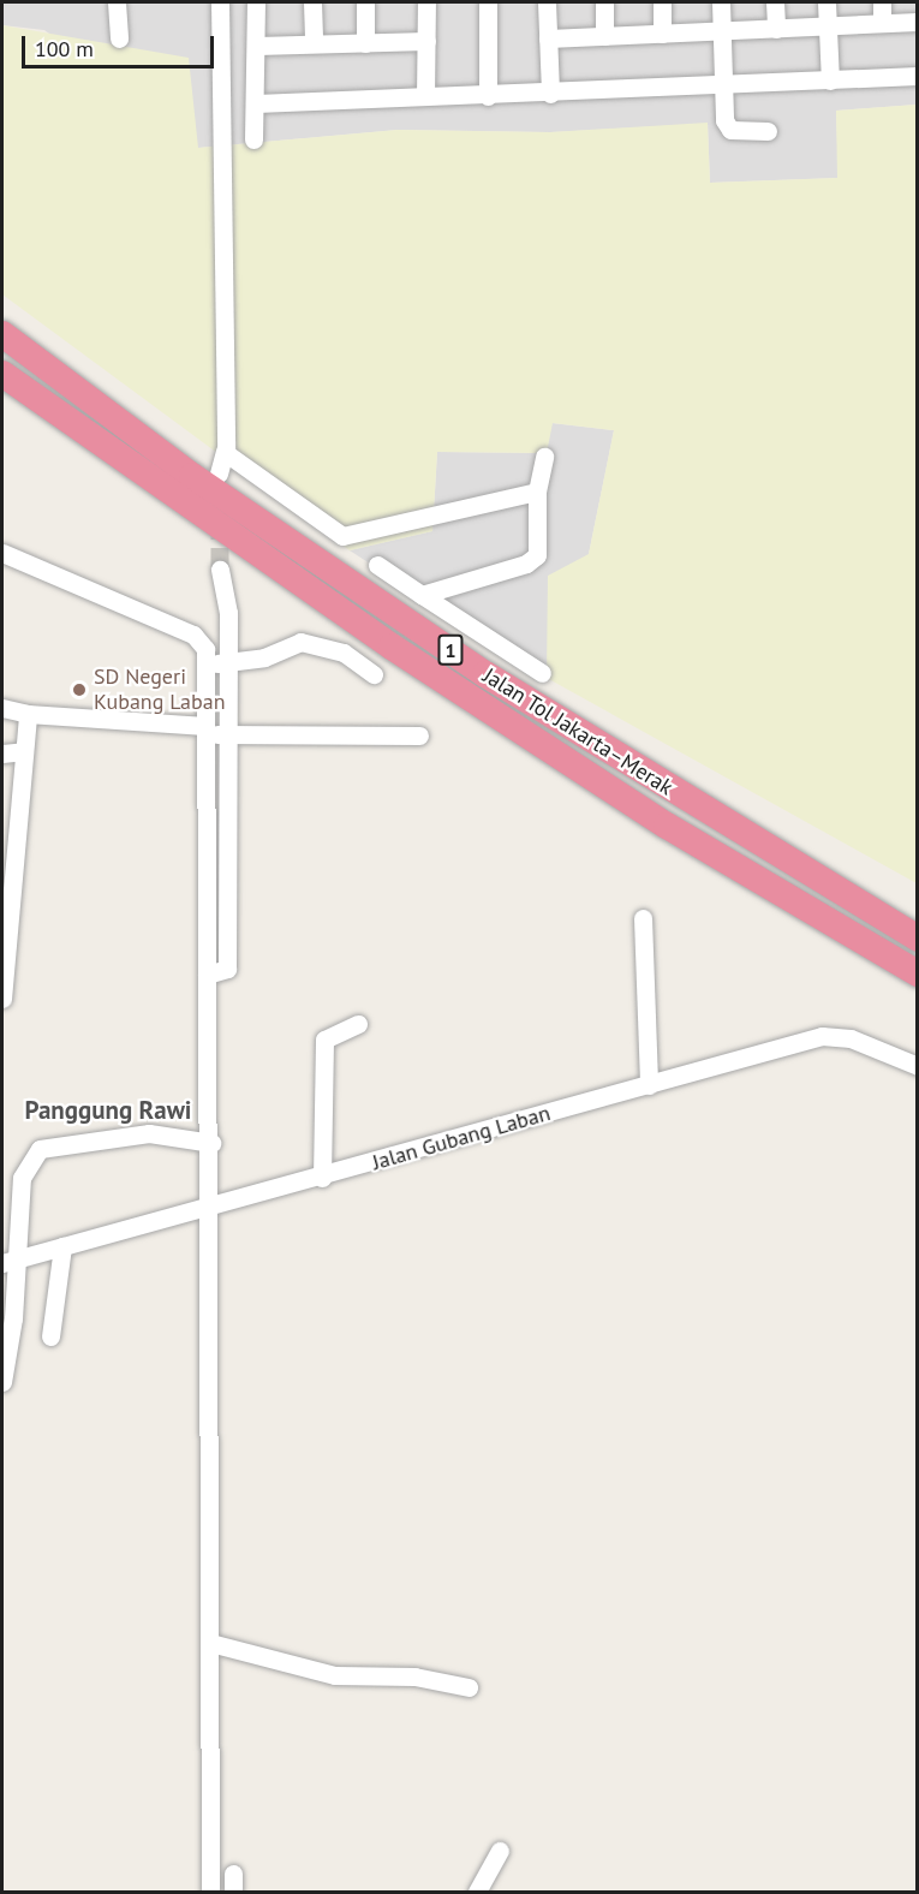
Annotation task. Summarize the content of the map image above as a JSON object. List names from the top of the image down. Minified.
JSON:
{"streets":{"highway":["1","Jalan Tol Jakarta–Merak"],"street":["Jalan Gubang Laban"]},"districts":["Panggung Rawi"],"places":["SD Negeri Kubang Laban"],"scale_bar":"100 m"}
